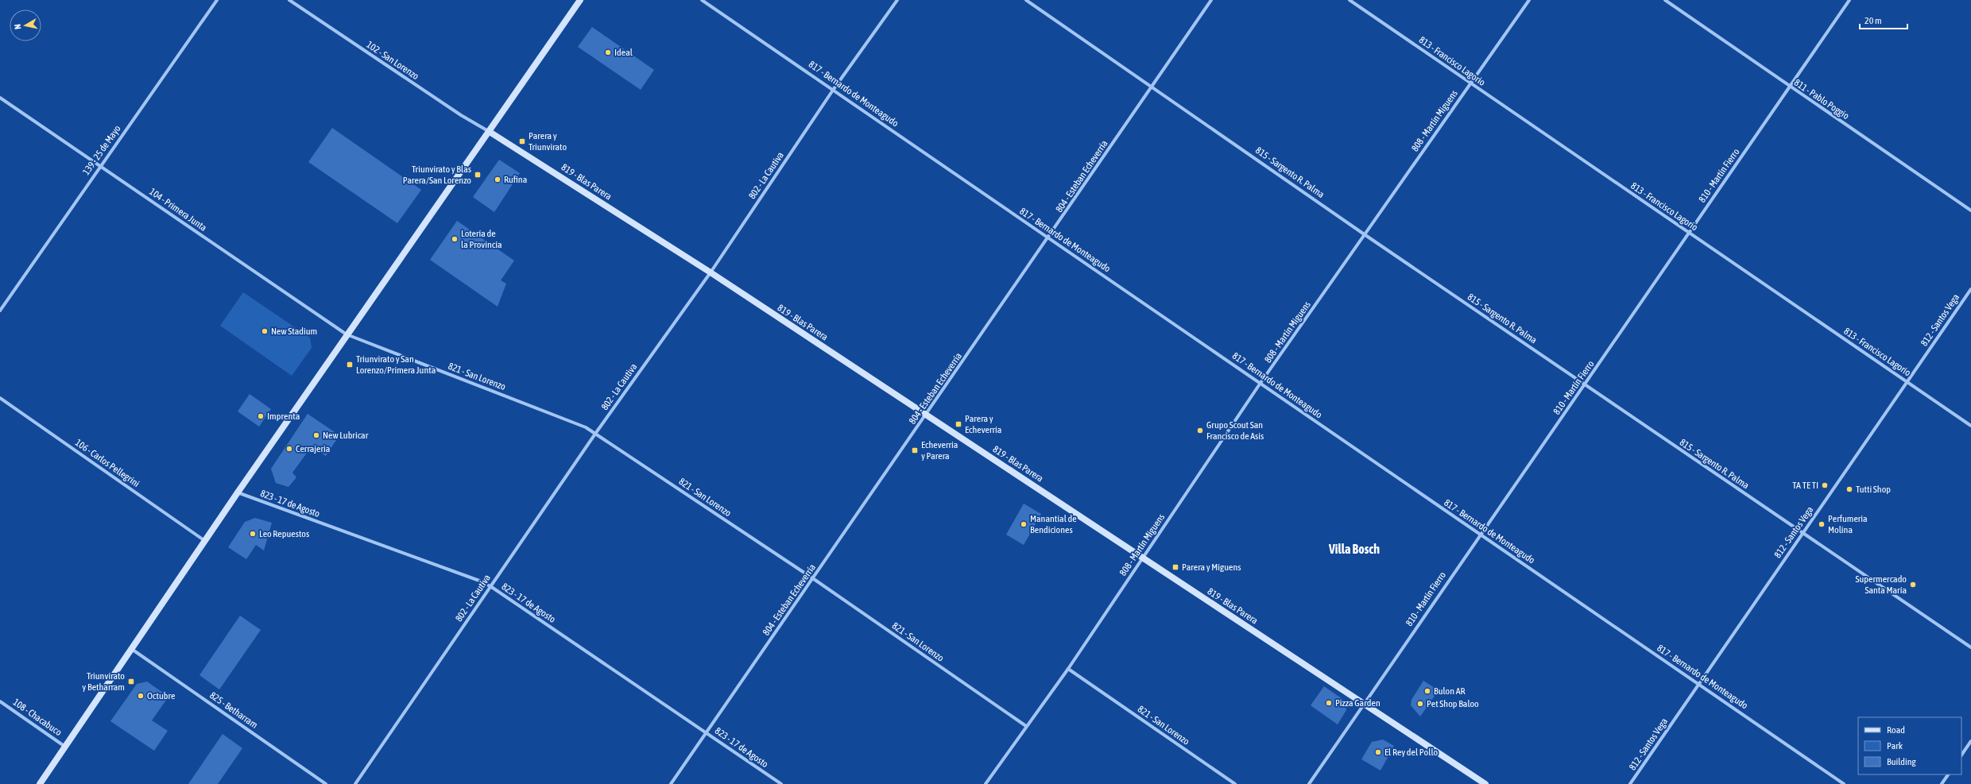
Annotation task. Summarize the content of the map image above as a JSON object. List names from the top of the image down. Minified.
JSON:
{"streets":{"street":["102 - San Lorenzo","813 - Francisco Lagorio","817 - Bernardo de Monteagudo","811 - Pablo Poggio","808 - Martín Miguens","139 - 25 de Mayo","815 - Sargento R. Palma","802 - La Cautiva","810 - Martín Fierro","804 - Esteban Echeverría","819 - Blas Parera","104 - Primera Junta","812 - Santos Vega","821 - San Lorenzo","106 - Carlos Pellegrini","823 - 17 de Agosto","825 - Betharram","108 - Chacabuco"]},"crossings":[["102 - San Lorenzo","819 - Blas Parera"],["813 - Francisco Lagorio","808 - Martín Miguens"],["813 - Francisco Lagorio","810 - Martín Fierro"],["813 - Francisco Lagorio","812 - Santos Vega"],["817 - Bernardo de Monteagudo","808 - Martín Miguens"],["817 - Bernardo de Monteagudo","802 - La Cautiva"],["817 - Bernardo de Monteagudo","810 - Martín Fierro"],["817 - Bernardo de Monteagudo","804 - Esteban Echeverría"],["817 - Bernardo de Monteagudo","812 - Santos Vega"],["811 - Pablo Poggio","810 - Martín Fierro"],["808 - Martín Miguens","815 - Sargento R. Palma"],["808 - Martín Miguens","819 - Blas Parera"],["808 - Martín Miguens","821 - San Lorenzo"],["139 - 25 de Mayo","104 - Primera Junta"],["815 - Sargento R. Palma","810 - Martín Fierro"],["815 - Sargento R. Palma","804 - Esteban Echeverría"],["815 - Sargento R. Palma","812 - Santos Vega"],["802 - La Cautiva","819 - Blas Parera"],["802 - La Cautiva","821 - San Lorenzo"],["802 - La Cautiva","823 - 17 de Agosto"],["810 - Martín Fierro","819 - Blas Parera"],["804 - Esteban Echeverría","819 - Blas Parera"],["804 - Esteban Echeverría","821 - San Lorenzo"],["804 - Esteban Echeverría","823 - 17 de Agosto"],["104 - Primera Junta","821 - San Lorenzo"]],"districts":["Villa Bosch"],"places":{"other":["Ideal","Rufina","Lotería de la Provincía","New Stadium","Imprenta","Grupo Scout San Francisco de Asís","New Lubricar","Cerrajeria","TA TE TI","Tutti Shop","Manantial de Bendiciones","Perfumería Molina","Leo Repuestos","Supermercado Santa María","Bulon AR","Octubre","Pizza Garden","Pet Shop Baloo","El Rey del Pollo"],"transit":["Parera y Triunvirato","Triunvirato y Blas Parera/San Lorenzo","Triunvirato y San Lorenzo/Primera Junta","Parera y Echeverría","Echeverría y Parera","Parera y Miguens","Triunvirato y Betharram"]},"legend":["Road","Park","Building"],"scale_bar":"20 m","north":"left"}
